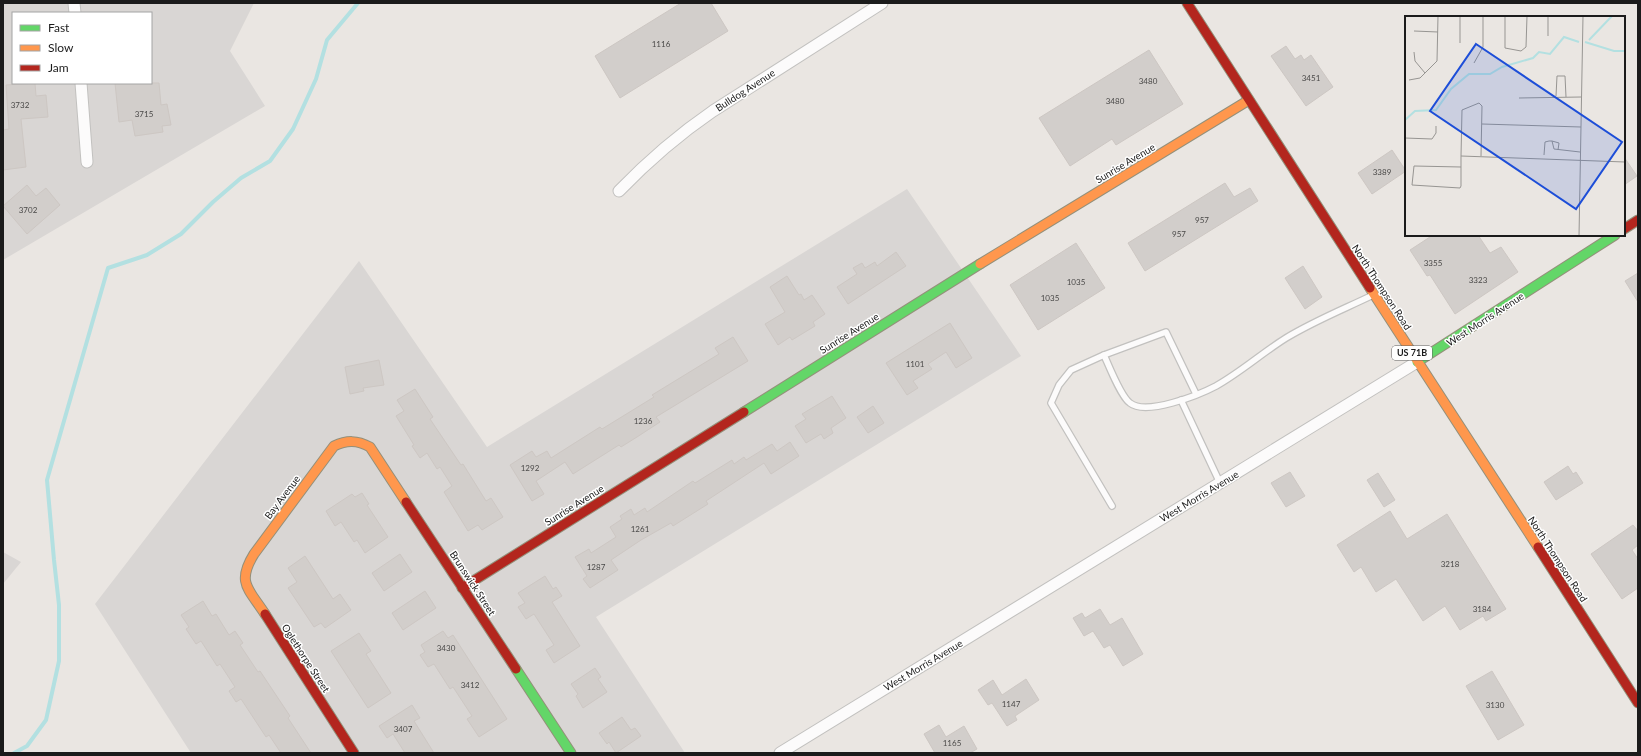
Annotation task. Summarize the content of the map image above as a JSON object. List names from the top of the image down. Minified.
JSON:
{"streets":{"street":["Bulldog Avenue","Sunrise Avenue","North Thompson Road","West Morris Avenue","US 71B","Bay Avenue","Brunswick Street","Oglethorpe Street"]},"crossings":[["Sunrise Avenue","North Thompson Road"],["Sunrise Avenue","Brunswick Street"],["North Thompson Road","West Morris Avenue"],["Bay Avenue","Brunswick Street"],["Bay Avenue","Oglethorpe Street"]],"house_numbers":["1116","3451","3480","3480","3732","3715","3389","3702","957","957","3355","3323","1035","1035","1101","1236","1292","1261","3218","1287","3184","3430","3412","1147","3130","3407","1165"],"legend":["Fast","Slow","Jam"]}
